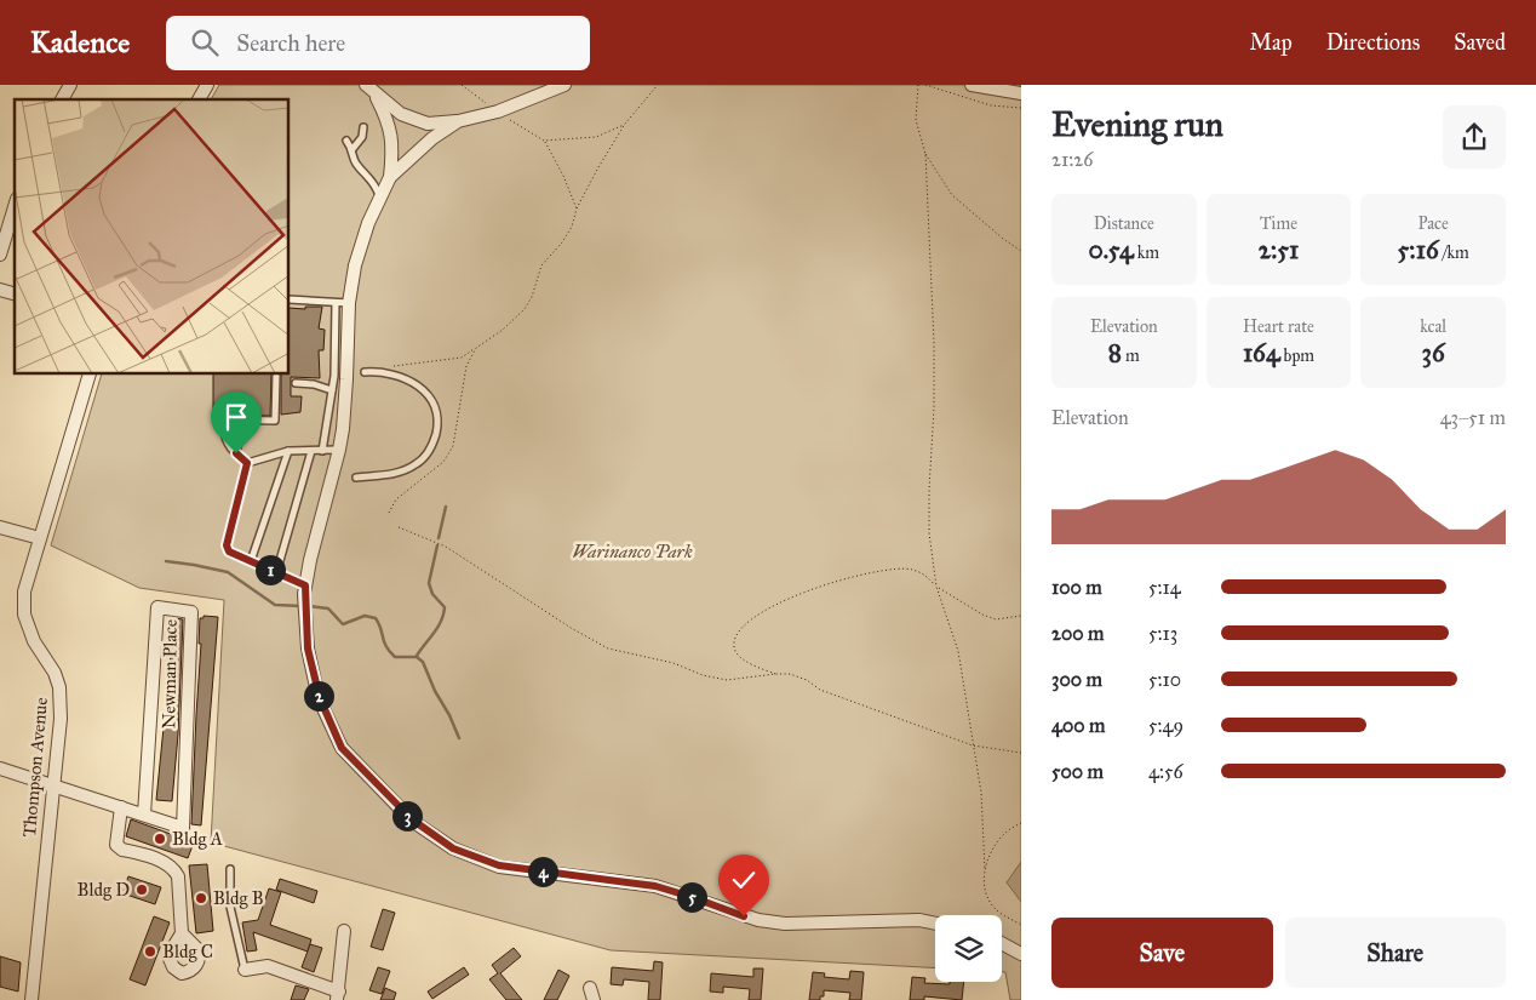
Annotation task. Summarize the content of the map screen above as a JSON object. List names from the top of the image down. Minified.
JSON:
{"streets":{"street":["Newman Place","Thompson Avenue"]},"crossings":[["Newman Place","Thompson Avenue"]],"parks":["Warinanco Park"],"places":["Bldg A","Bldg D","Bldg B","Bldg C"],"page":{"header":"Kadence","search":"Search here","nav":["Map","Directions","Saved"],"heading":["Evening run","21:26"],"stats":[["Distance","0.54 km"],["Time","2:51"],["Pace","5:16 /km"],["Elevation","8 m"],["Heart rate","164 bpm"],["kcal","36"]],"chart":["Elevation","43–51 m"],"pins":["1","2","3","4","5"],"list":[{"name":"100 m","note":"5:14"},{"name":"200 m","note":"5:13"},{"name":"300 m","note":"5:10"},{"name":"400 m","note":"5:49"},{"name":"500 m","note":"4:56"}],"buttons":["Save","Share"]}}
